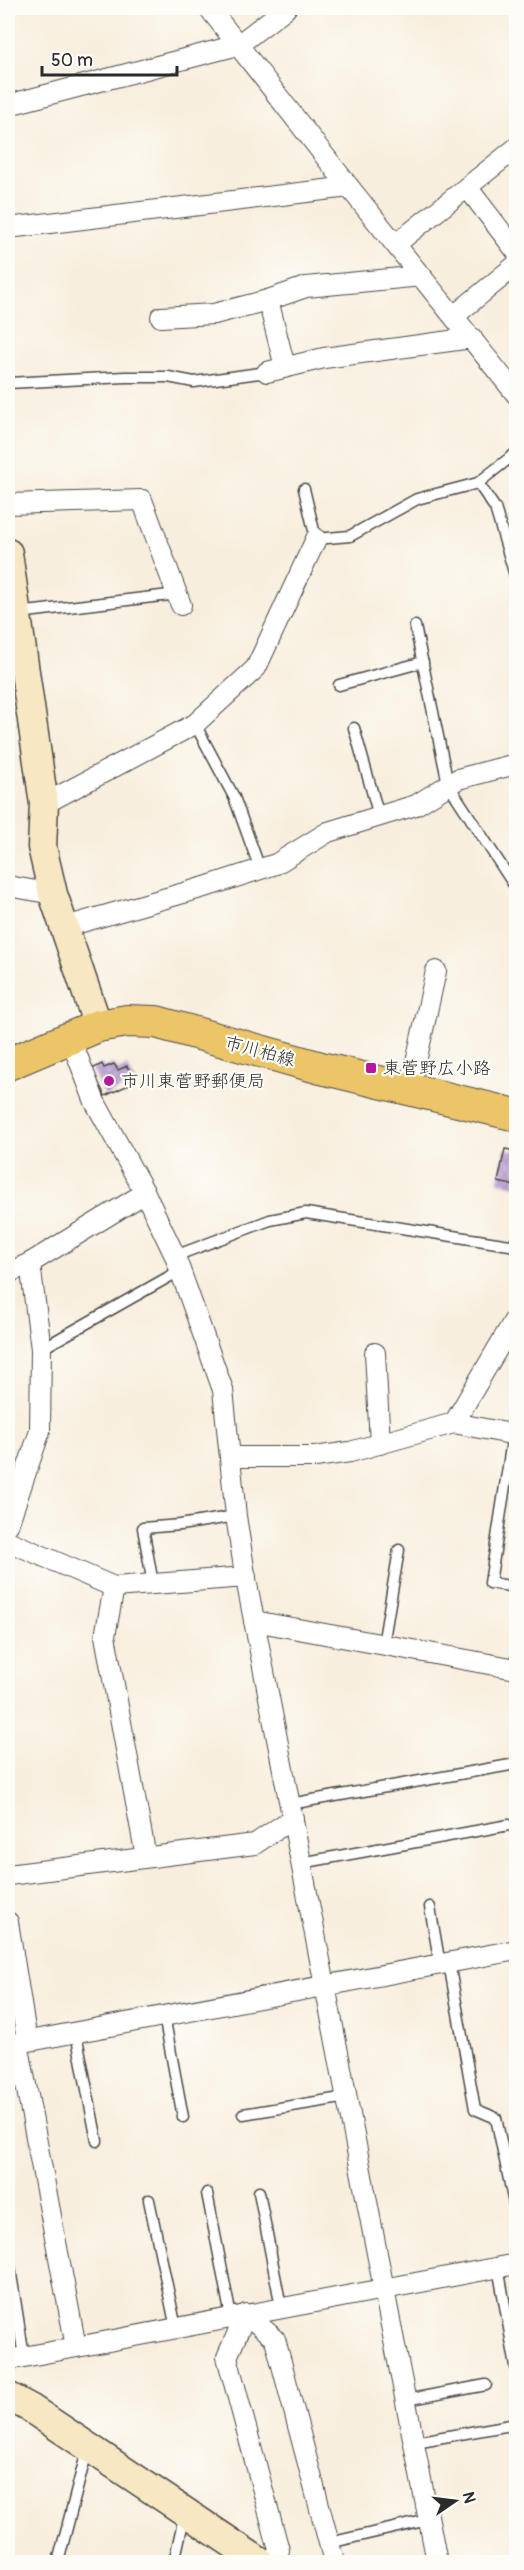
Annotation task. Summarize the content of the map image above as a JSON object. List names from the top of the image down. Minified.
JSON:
{"streets":{"main road":["市川柏線"]},"places":{"transit":["東菅野広小路"],"other":["市川東菅野郵便局"]},"scale_bar":"50 m","north":"right"}
